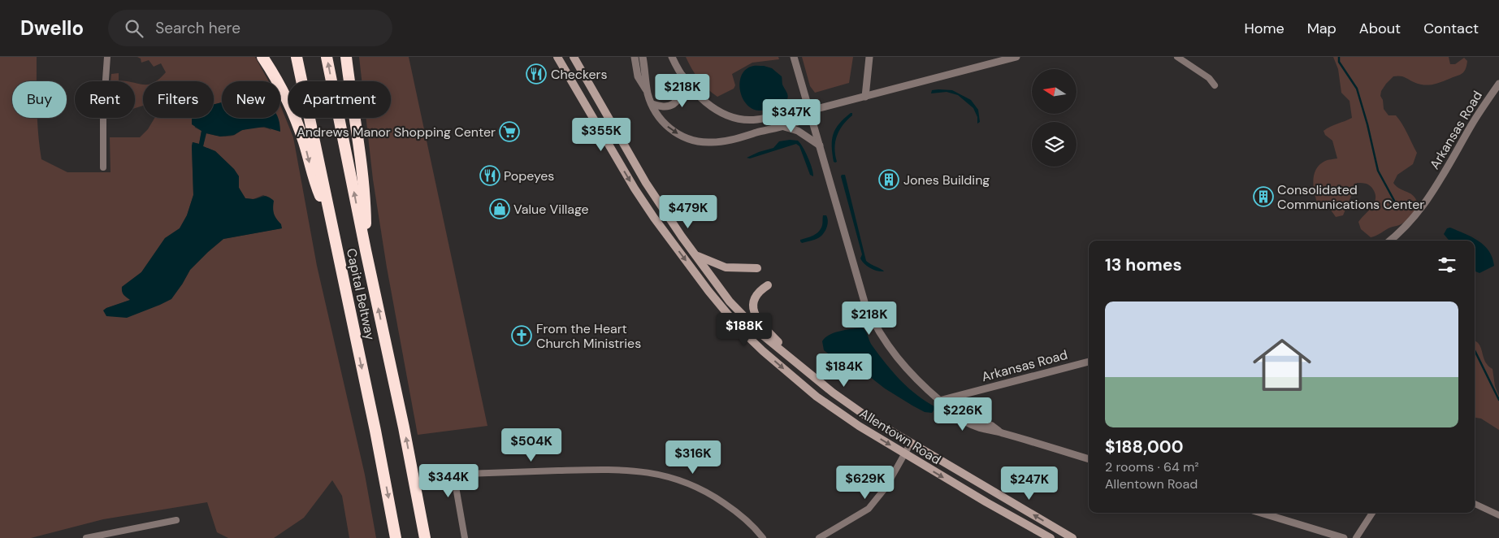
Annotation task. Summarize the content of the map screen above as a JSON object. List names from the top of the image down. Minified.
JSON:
{"streets":{"highway":["Capital Beltway"],"main road":["Allentown Road"],"street":["Arkansas Road"]},"places":{"restaurant":["Checkers","Popeyes"],"supermarket":["Andrews Manor Shopping Center"],"building":["Jones Building","Consolidated Communications Center"],"shop":["Value Village"],"church":["From the Heart Church Ministries"]},"north":"left","page":{"header":"Dwello","search":"Search here","nav":["Home","Map","About","Contact"],"price":["$218K","$347K","$355K","$479K","$218K","$188K","$184K","$226K","$504K","$316K","$344K","$629K","$247K"],"chip":["Buy","Rent","Filters","New","Apartment"],"heading":"13 homes","list":[{"name":"$188,000","note":"2 rooms · 64 m² · Allentown Road"}]}}
